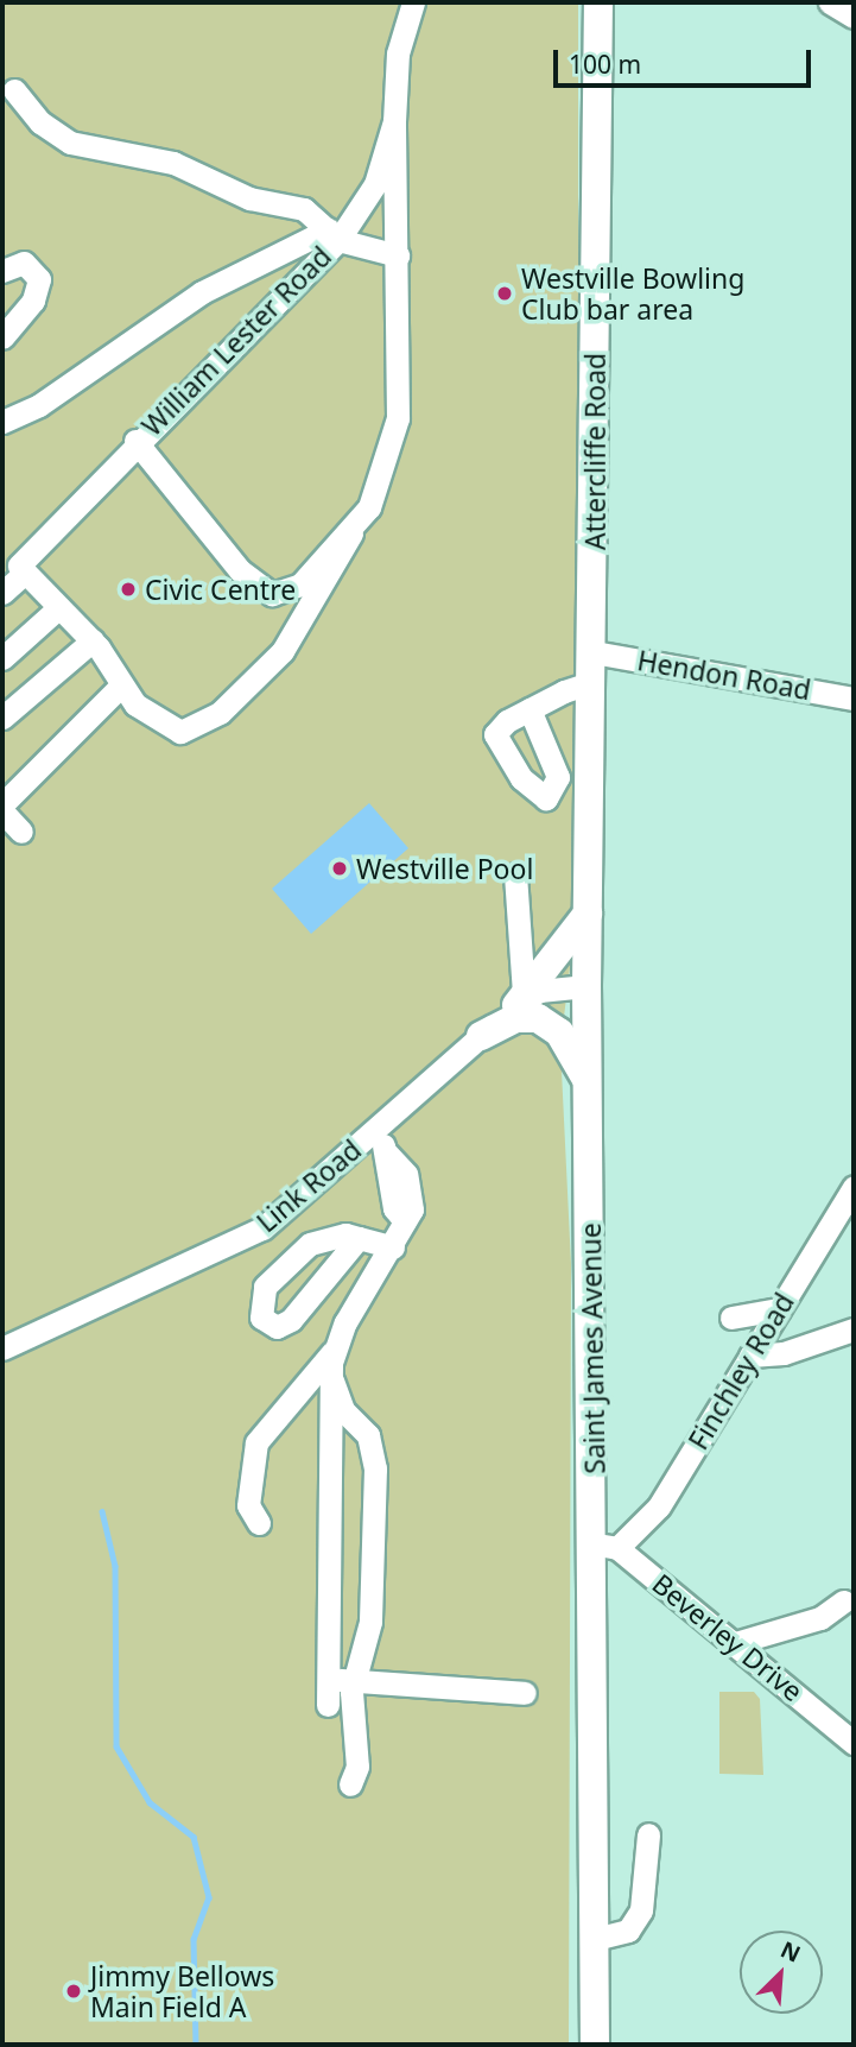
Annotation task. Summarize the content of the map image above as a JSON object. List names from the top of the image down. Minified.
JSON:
{"streets":{"main road":["Attercliffe Road","Saint James Avenue"],"street":["William Lester Road","Hendon Road","Link Road","Finchley Road","Beverley Drive"]},"crossings":[["Attercliffe Road","Hendon Road"],["Attercliffe Road","Saint James Avenue"],["Hendon Road","Saint James Avenue"],["Link Road","Saint James Avenue"],["Saint James Avenue","Finchley Road"],["Saint James Avenue","Beverley Drive"],["Finchley Road","Beverley Drive"]],"places":["Westville Bowling Club bar area","Civic Centre","Westville Pool","Jimmy Bellows Main Field A"],"scale_bar":"100 m","north":"top right"}
